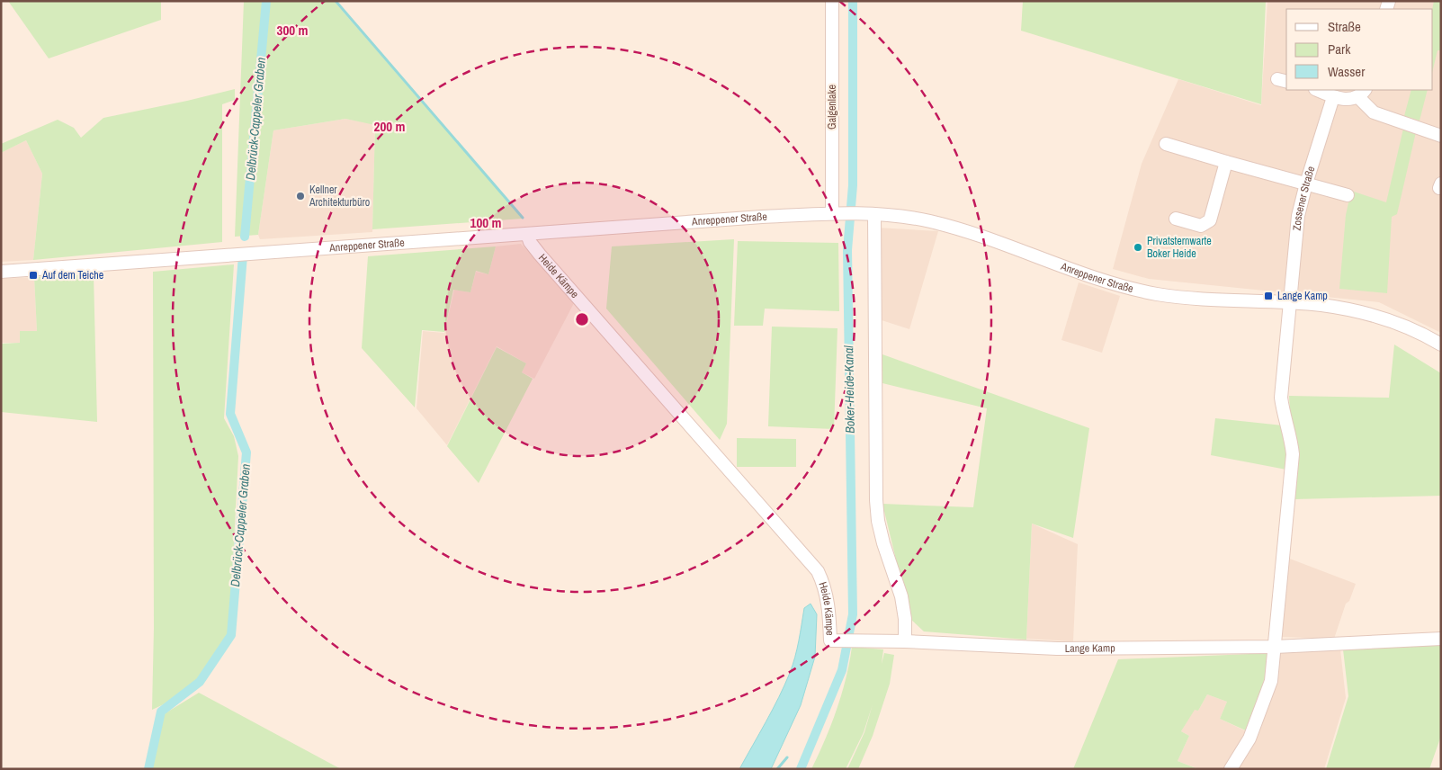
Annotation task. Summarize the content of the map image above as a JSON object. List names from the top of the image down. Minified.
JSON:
{"streets":{"street":["Galgenlake","Zossener Straße","Anreppener Straße","Heide Kämpe","Lange Kamp"]},"crossings":[["Galgenlake","Anreppener Straße"],["Zossener Straße","Anreppener Straße"],["Anreppener Straße","Heide Kämpe"],["Heide Kämpe","Lange Kamp"]],"water":["Delbrück-Cappeler Graben","Boker-Heide-Kanal"],"places":{"other":["Kellner Architekturbüro","Privatsternwarte Boker Heide"],"transit":["Auf dem Teiche","Lange Kamp"]},"legend":["Straße","Park","Wasser"],"rings":["300 m","200 m","100 m"]}
